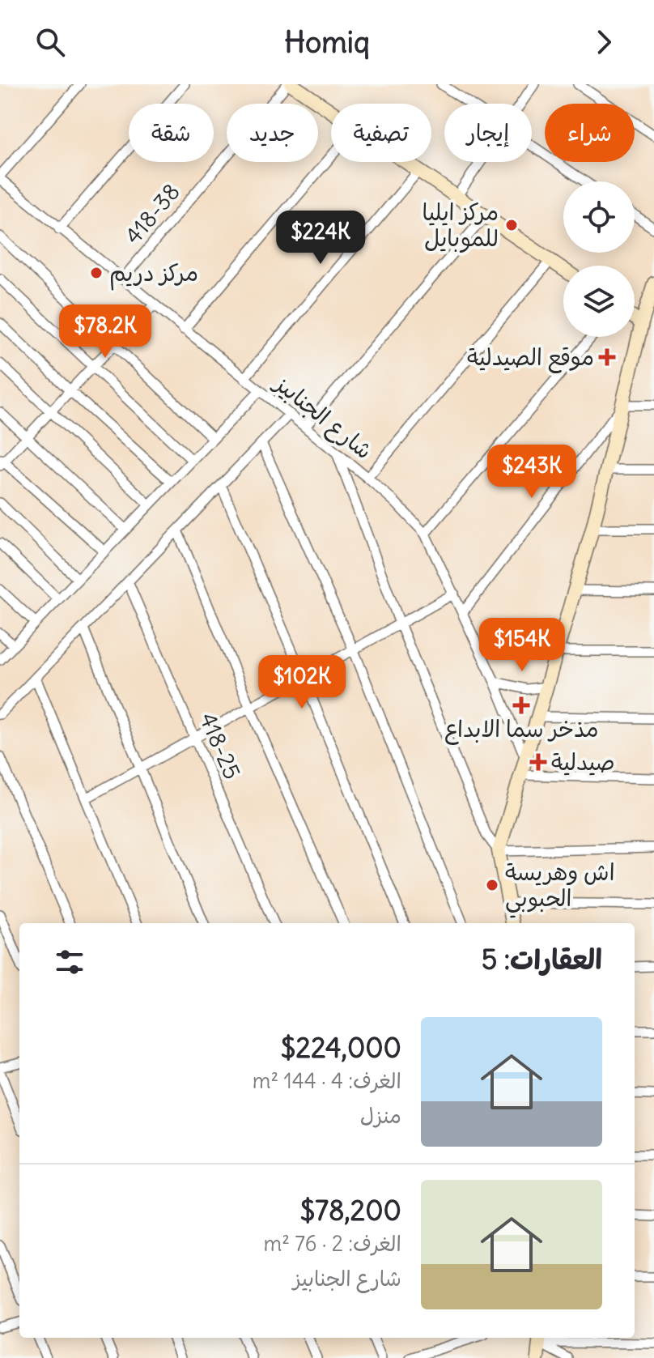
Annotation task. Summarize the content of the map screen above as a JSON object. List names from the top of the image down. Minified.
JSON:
{"streets":{"street":["418-38","شارع الجنابيز","418-25"]},"crossings":[["418-38","شارع الجنابيز"]],"places":{"other":["مركز ايليا للموبايل","مركز دريم","اش وهريسة الحبوبي"],"health":["موقع الصيدلية","مذخر سما الابداع","صيدلية"]},"page":{"header":"Homiq","chip":["شراء","إيجار","تصفية","جديد","شقة"],"price":["$224K","$78.2K","$243K","$154K","$102K"],"heading":"العقارات: 5","list":[{"name":"$224,000","note":"الغرف: 4 · 144 m² · منزل"},{"name":"$78,200","note":"الغرف: 2 · 76 m² · شارع الجنابيز"}]}}
